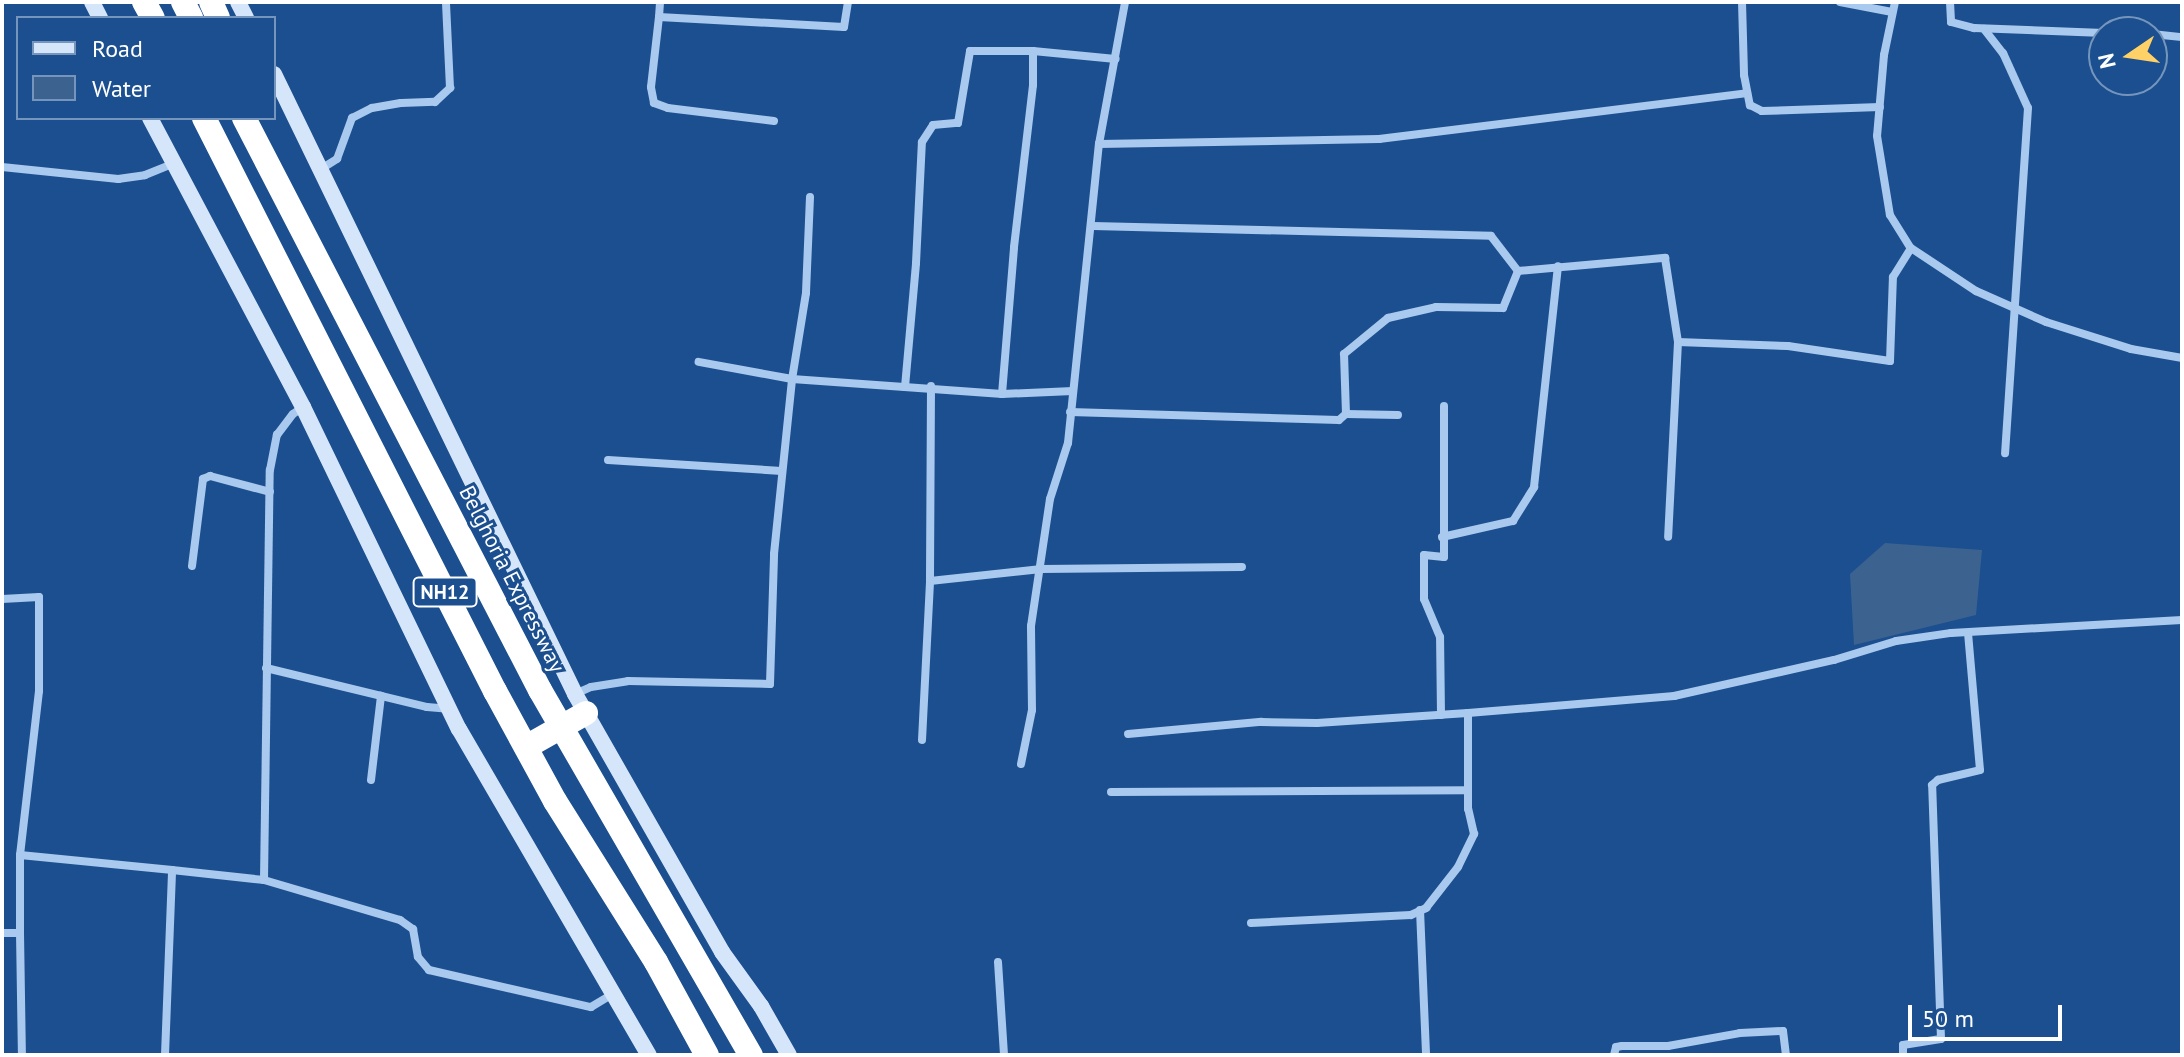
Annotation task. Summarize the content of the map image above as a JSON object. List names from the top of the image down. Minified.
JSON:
{"streets":{"highway":["Belghoria Expressway","NH12"]},"legend":["Road","Water"],"scale_bar":"50 m","north":"left"}
